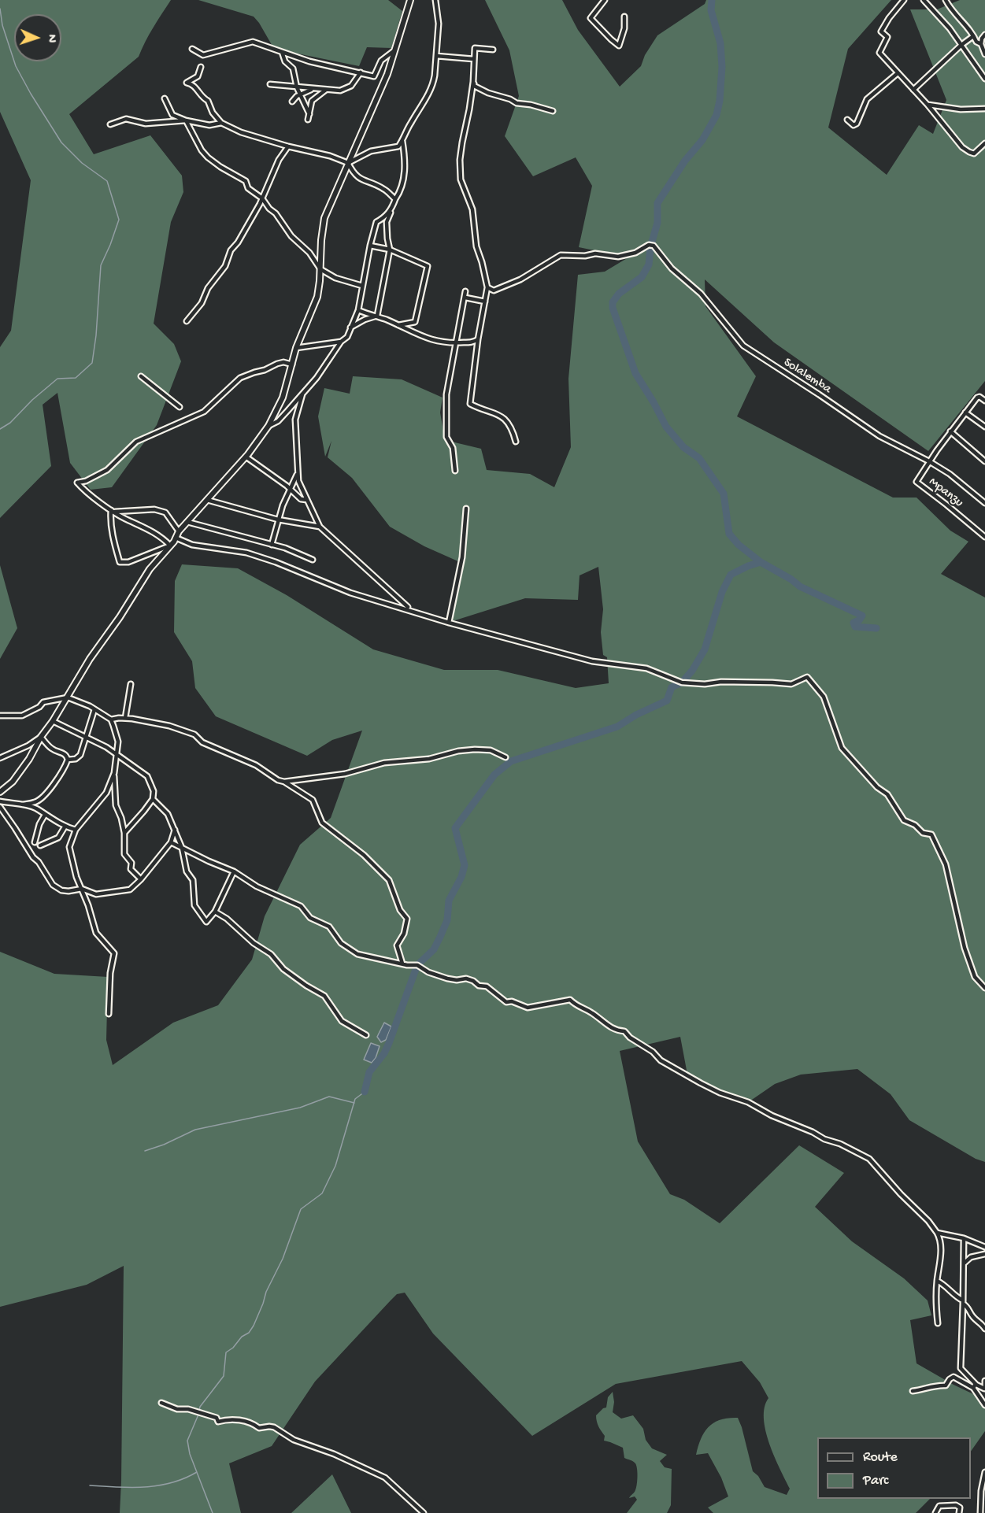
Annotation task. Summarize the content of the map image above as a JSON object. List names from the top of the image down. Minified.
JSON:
{"streets":{"street":["Solalemba","Mpanzu"]},"crossings":[["Solalemba","Mpanzu"]],"legend":["Route","Parc"],"north":"right"}
